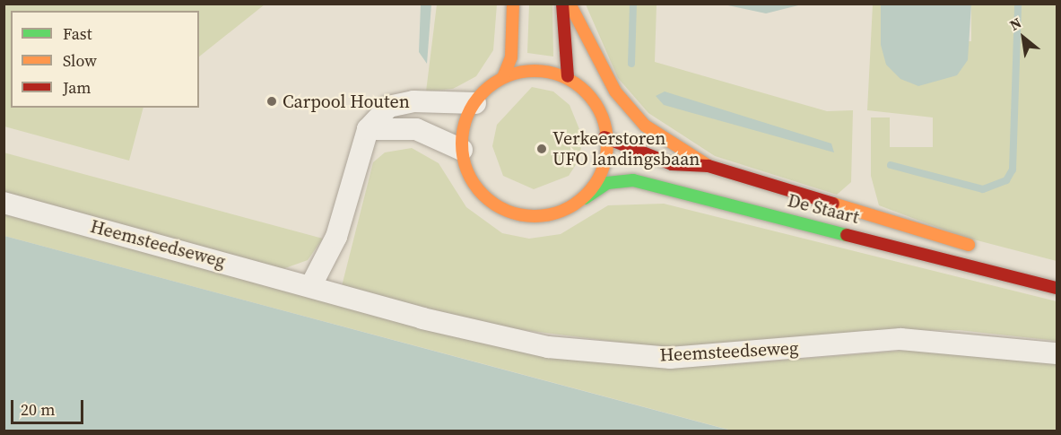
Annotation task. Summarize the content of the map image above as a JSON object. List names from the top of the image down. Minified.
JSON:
{"streets":{"main road":["De Staart"],"street":["Heemsteedseweg"]},"places":["Carpool Houten","Verkeerstoren UFO landingsbaan"],"legend":["Fast","Slow","Jam"],"scale_bar":"20 m","north":"top left"}
